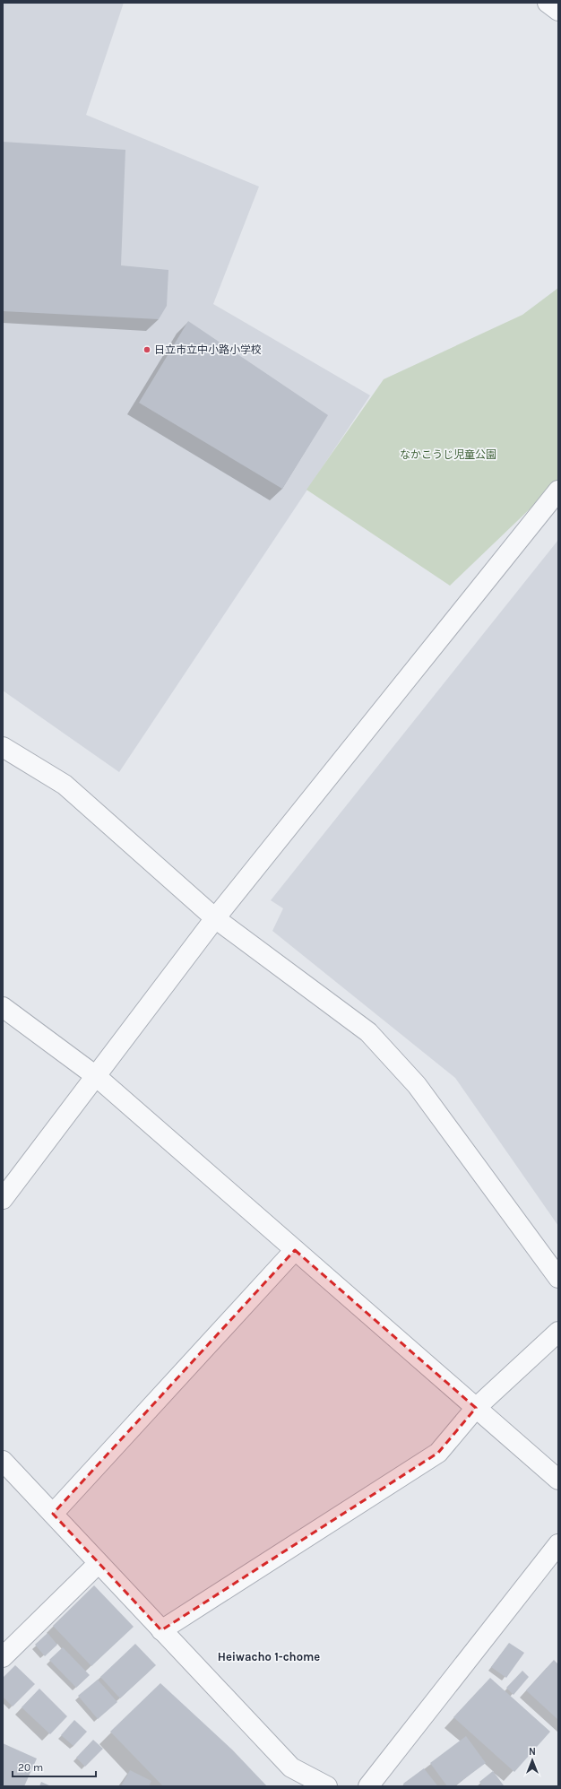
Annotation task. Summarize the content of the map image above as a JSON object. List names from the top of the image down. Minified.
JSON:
{"districts":["Heiwacho 1-chome"],"parks":["なかこうじ児童公園"],"places":["日立市立中小路小学校"],"scale_bar":"20 m","north":"top"}
